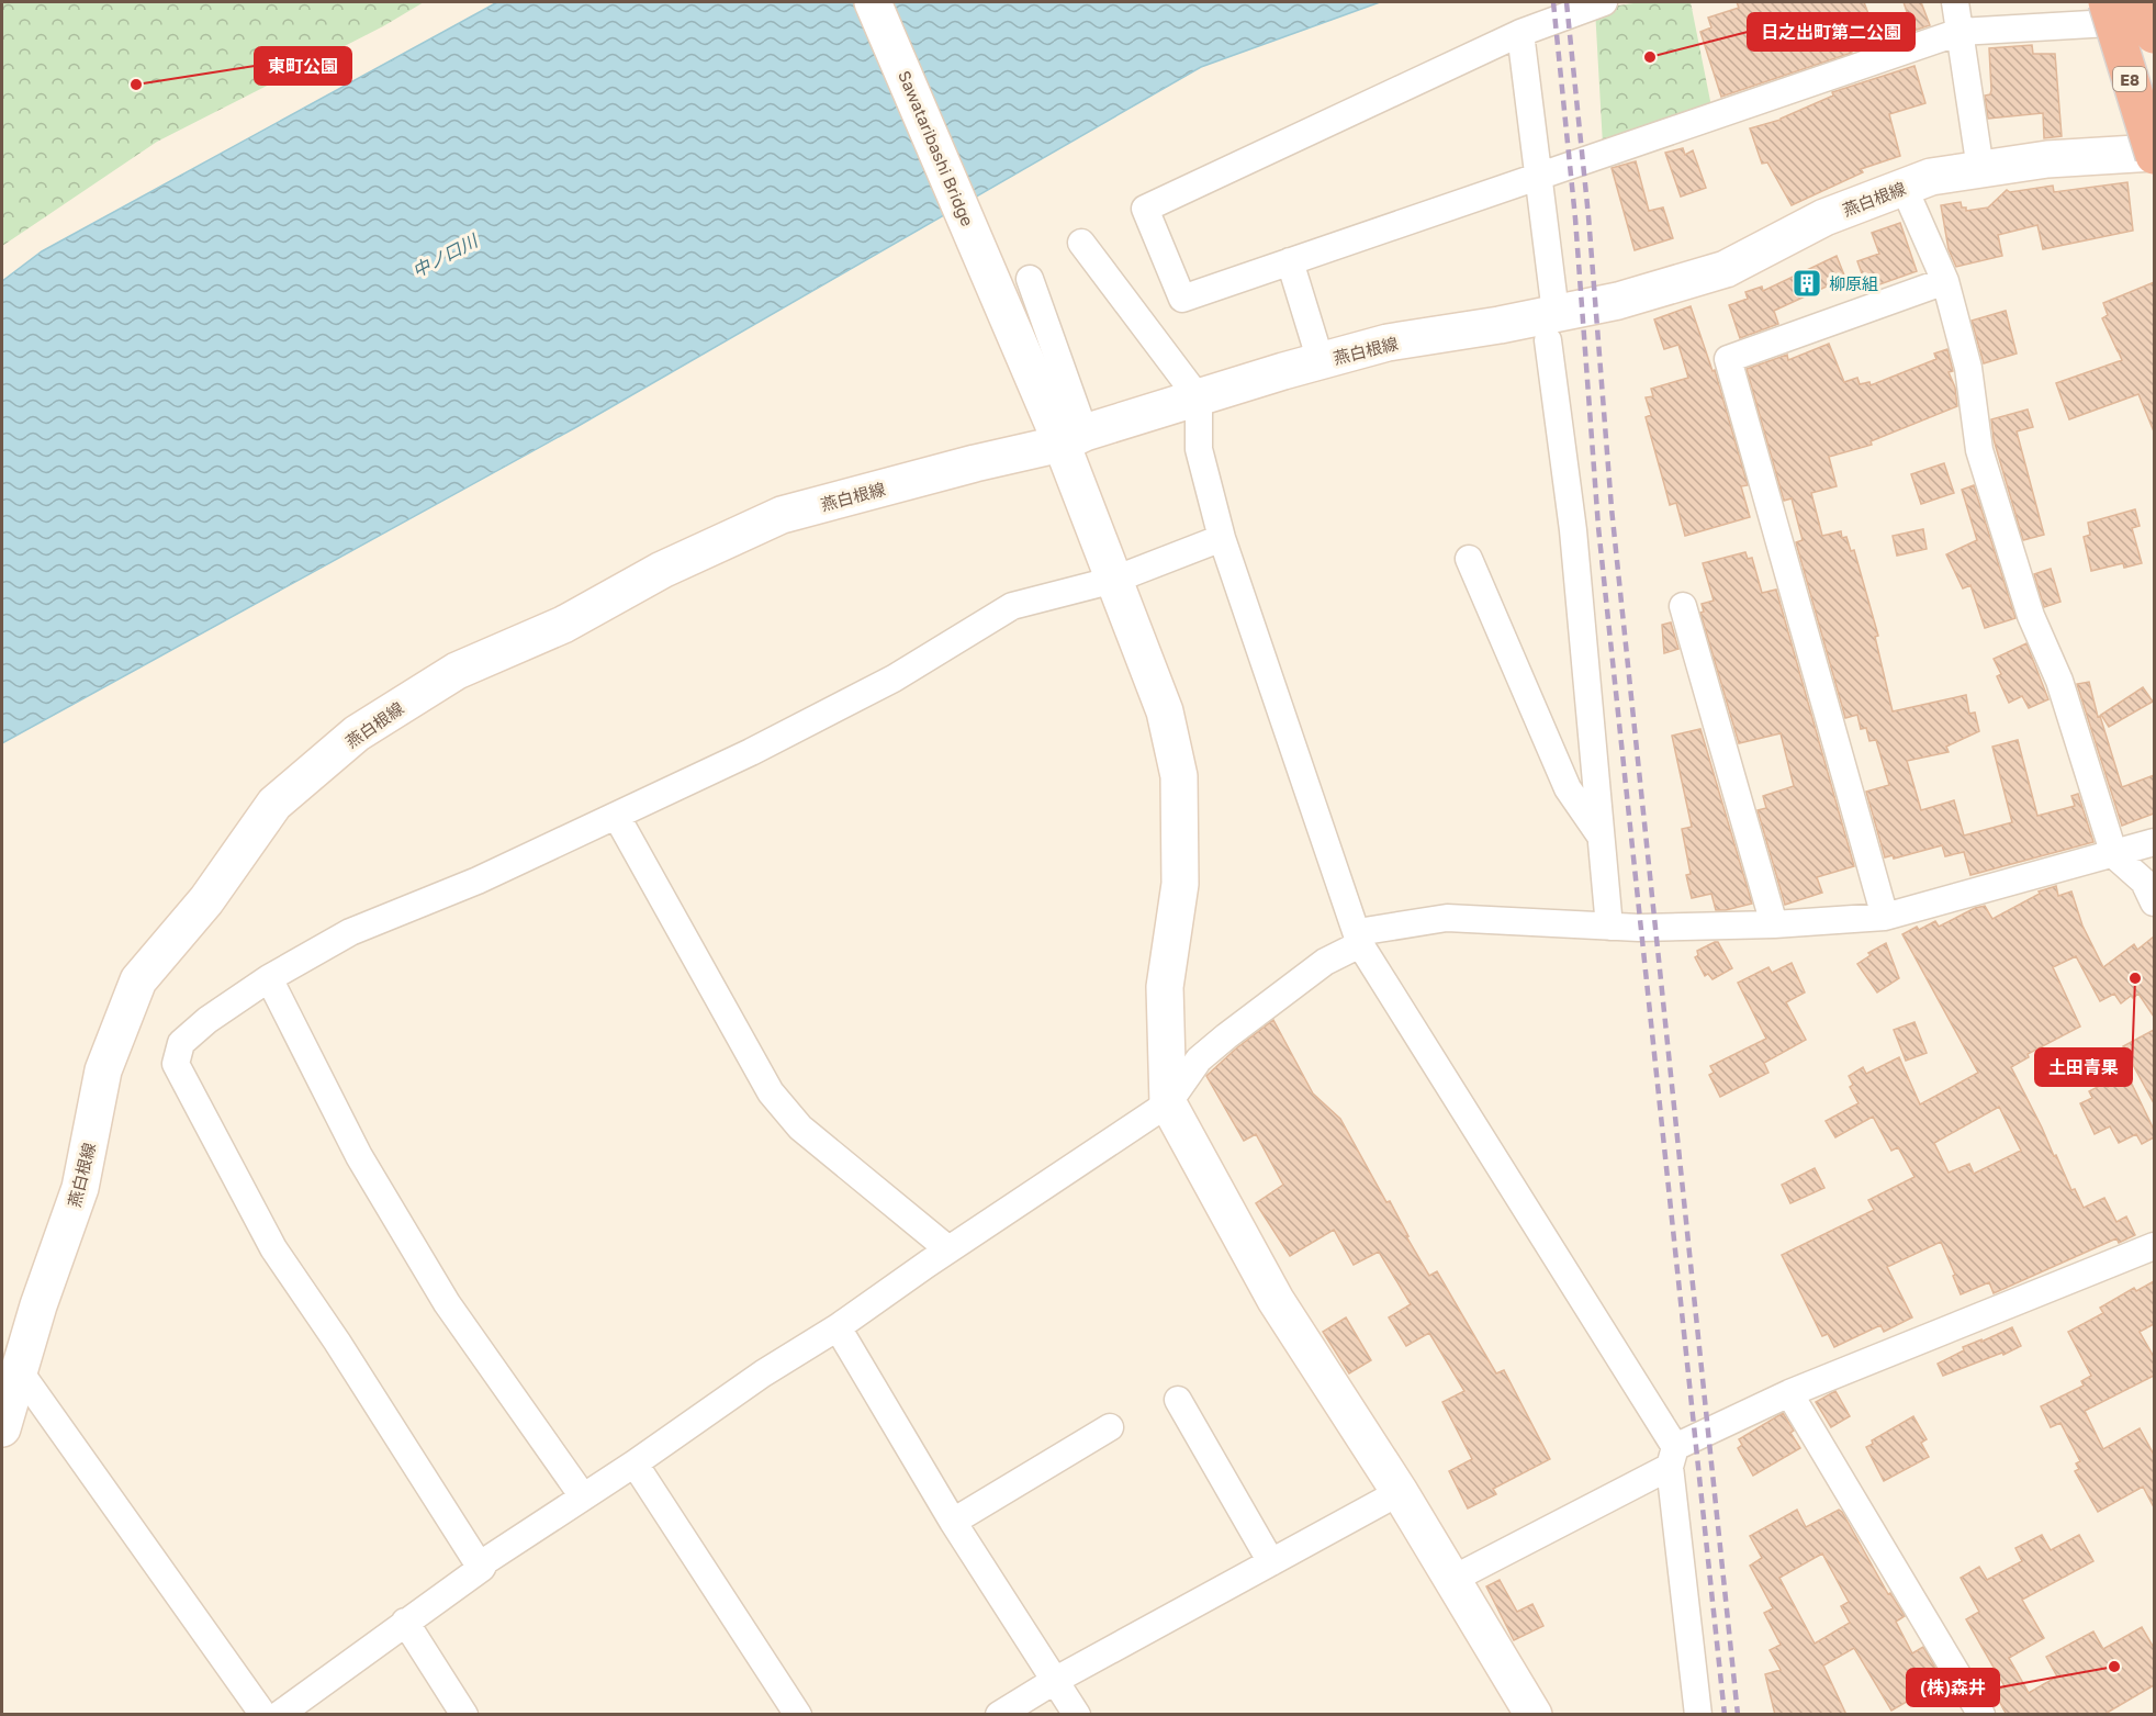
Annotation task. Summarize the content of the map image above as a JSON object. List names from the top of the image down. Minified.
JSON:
{"streets":{"highway":["E8"],"main road":["Sawataribashi Bridge","燕白根線"]},"crossings":[["E8","燕白根線"],["Sawataribashi Bridge","燕白根線"]],"water":["中ノ口川"],"places":{"other":["日之出町第二公園","東町公園","土田青果","(株)森井"],"building":["柳原組"]}}
